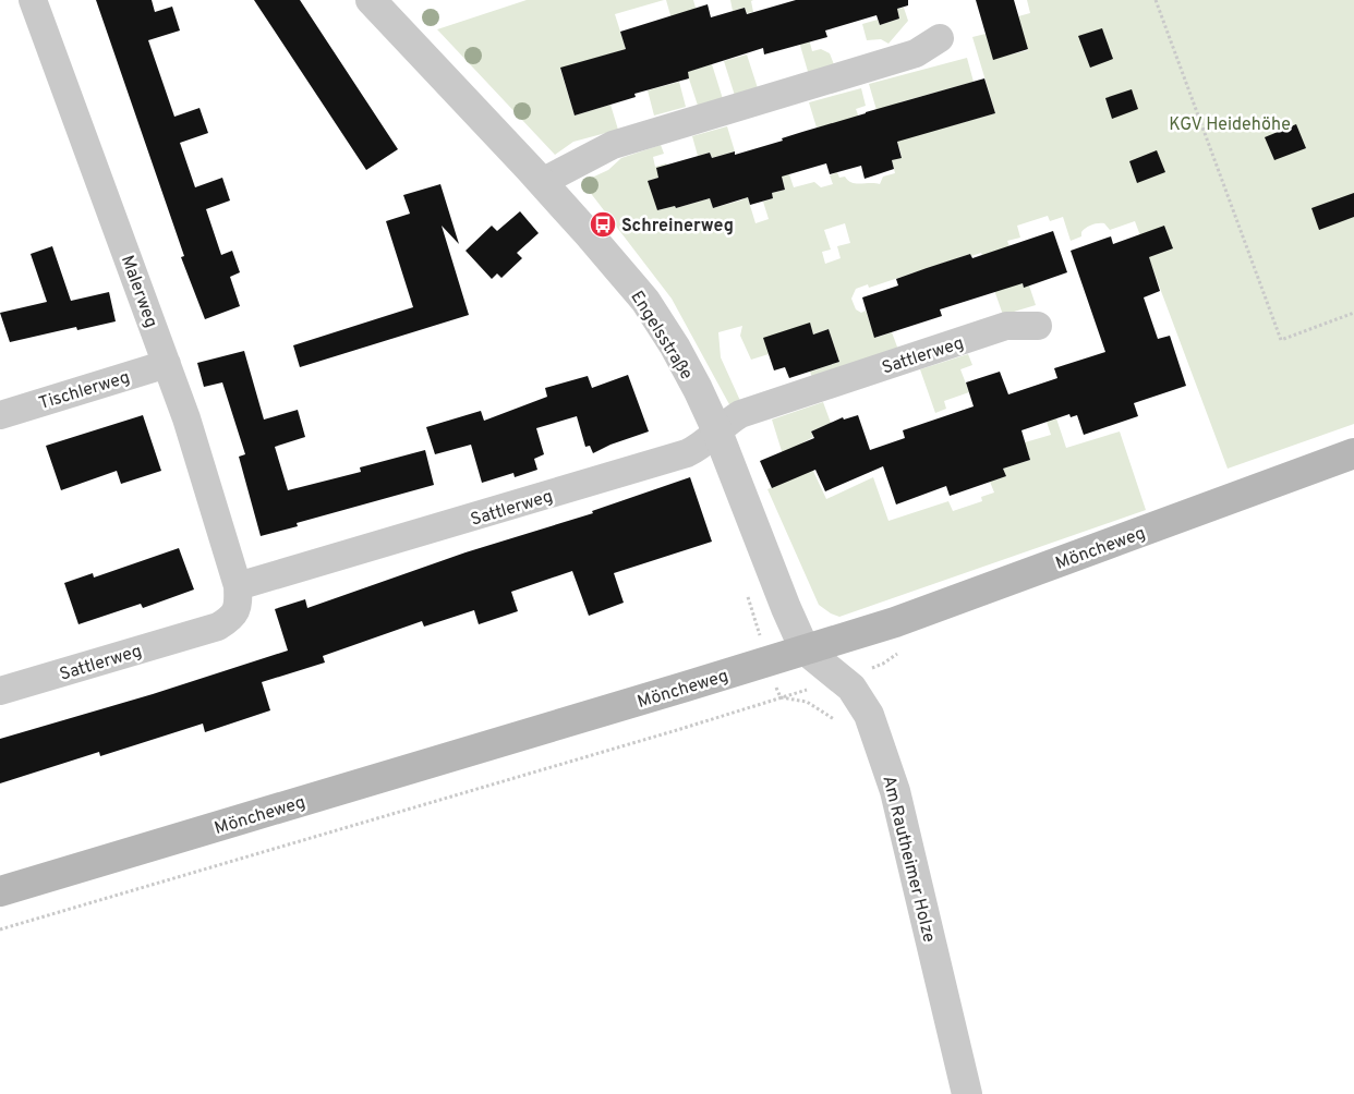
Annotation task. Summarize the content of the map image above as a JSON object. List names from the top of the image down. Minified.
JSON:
{"streets":{"main road":["Möncheweg"],"street":["Malerweg","Engelsstraße","Sattlerweg","Tischlerweg","Am Rautheimer Holze"]},"crossings":[["Malerweg","Sattlerweg"],["Malerweg","Tischlerweg"],["Engelsstraße","Sattlerweg"],["Engelsstraße","Möncheweg"],["Engelsstraße","Am Rautheimer Holze"],["Möncheweg","Am Rautheimer Holze"]],"parks":["KGV Heidehöhe"],"places":{"bus stop":["Schreinerweg"]}}
